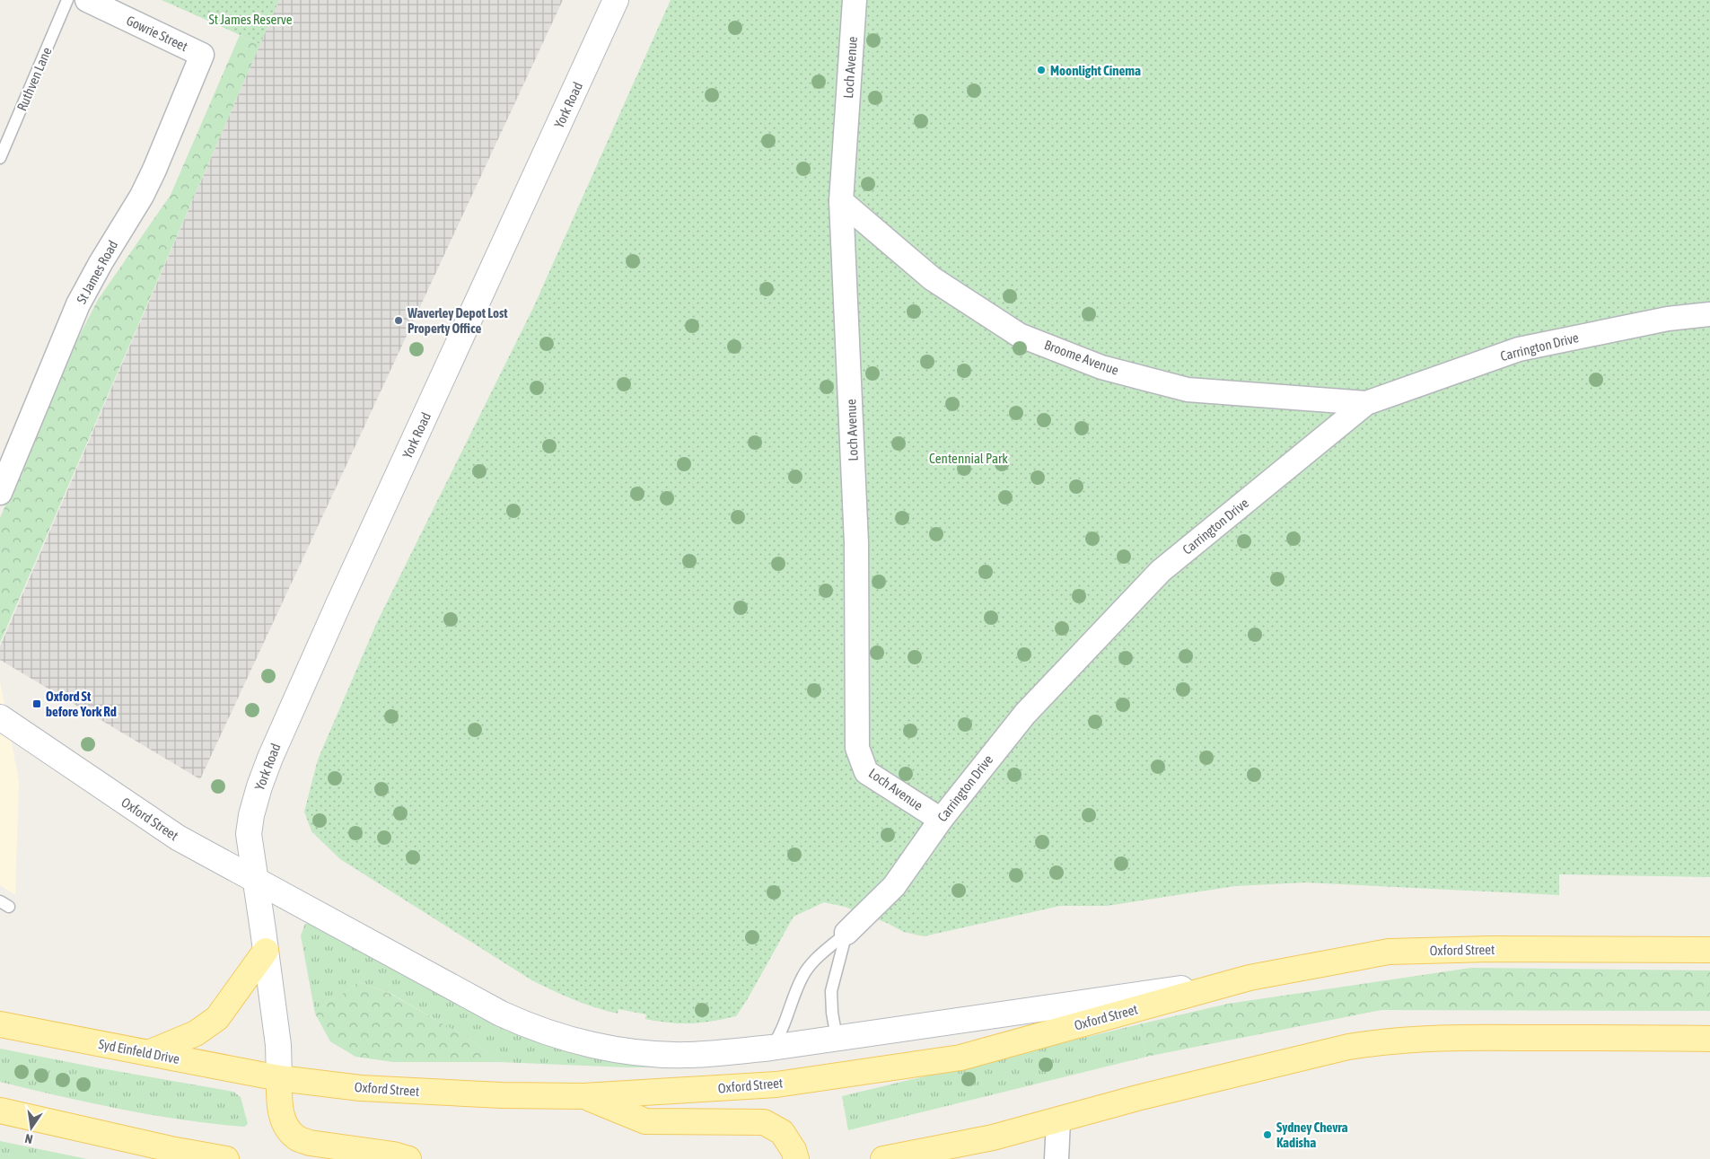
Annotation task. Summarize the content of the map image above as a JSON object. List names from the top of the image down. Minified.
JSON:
{"streets":{"main road":["York Road","Oxford Street","Syd Einfeld Drive"],"street":["Gowrie Street","Loch Avenue","St James Road","Carrington Drive","Broome Avenue"],"lane":["Ruthven Lane"]},"crossings":[["Gowrie Street","St James Road"],["Loch Avenue","Carrington Drive"],["Loch Avenue","Broome Avenue"],["York Road","Oxford Street"],["Carrington Drive","Broome Avenue"],["Carrington Drive","Oxford Street"],["Oxford Street","Syd Einfeld Drive"]],"parks":["St James Reserve","Centennial Park"],"places":{"other":["Moonlight Cinema","Waverley Depot Lost Property Office","Sydney Chevra Kadisha"],"transit":["Oxford St before York Rd"]},"north":"bottom"}
